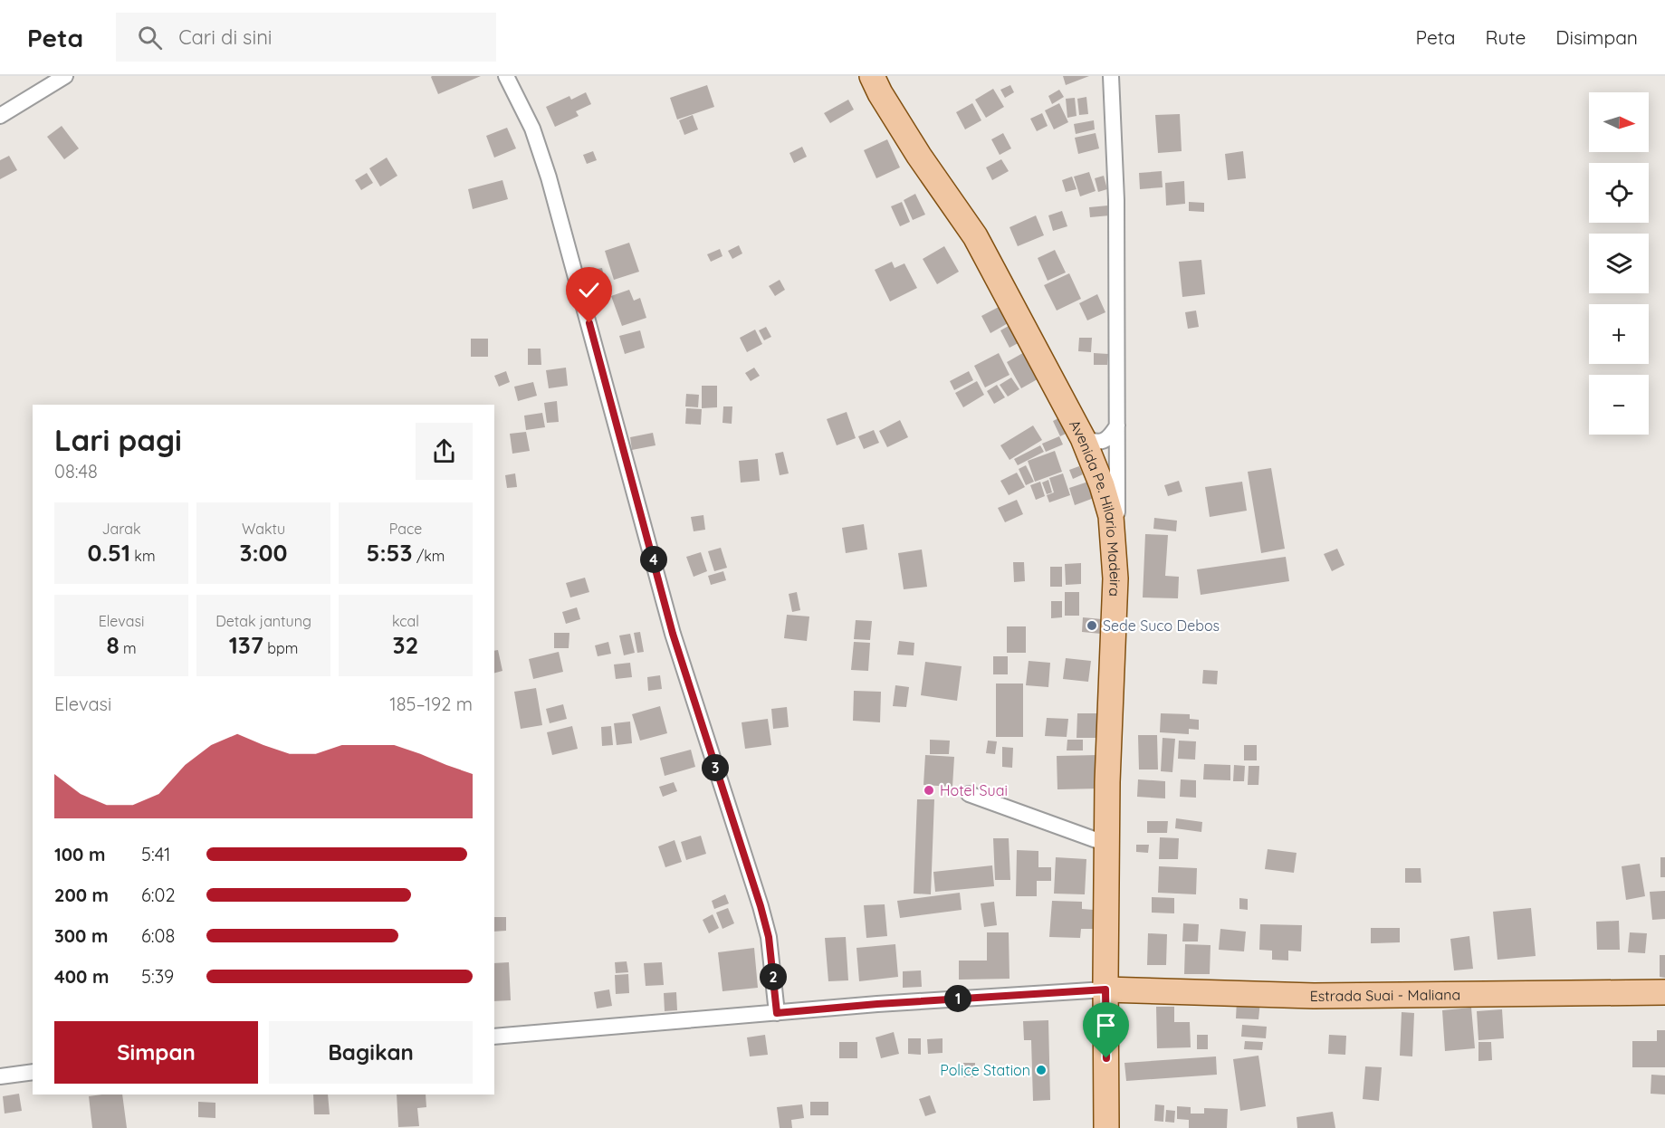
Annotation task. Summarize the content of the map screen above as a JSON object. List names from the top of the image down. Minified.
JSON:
{"streets":{"main road":["Avenida Pe. Hilario Madeira","Estrada Suai - Maliana"]},"crossings":[["Avenida Pe. Hilario Madeira","Estrada Suai - Maliana"]],"places":["Sede Suco Debos","Hotel Suai","Police Station"],"north":"right","page":{"header":"Peta","search":"Cari di sini","nav":["Peta","Rute","Disimpan"],"map_buttons":["+","−"],"heading":["Lari pagi","08:48"],"stats":[["Jarak","0.51 km"],["Waktu","3:00"],["Pace","5:53 /km"],["Elevasi","8 m"],["Detak jantung","137 bpm"],["kcal","32"]],"pins":["4","3","2","1"],"chart":["Elevasi","185–192 m"],"list":[{"name":"100 m","note":"5:41"},{"name":"200 m","note":"6:02"},{"name":"300 m","note":"6:08"},{"name":"400 m","note":"5:39"}],"buttons":["Simpan","Bagikan"]}}
